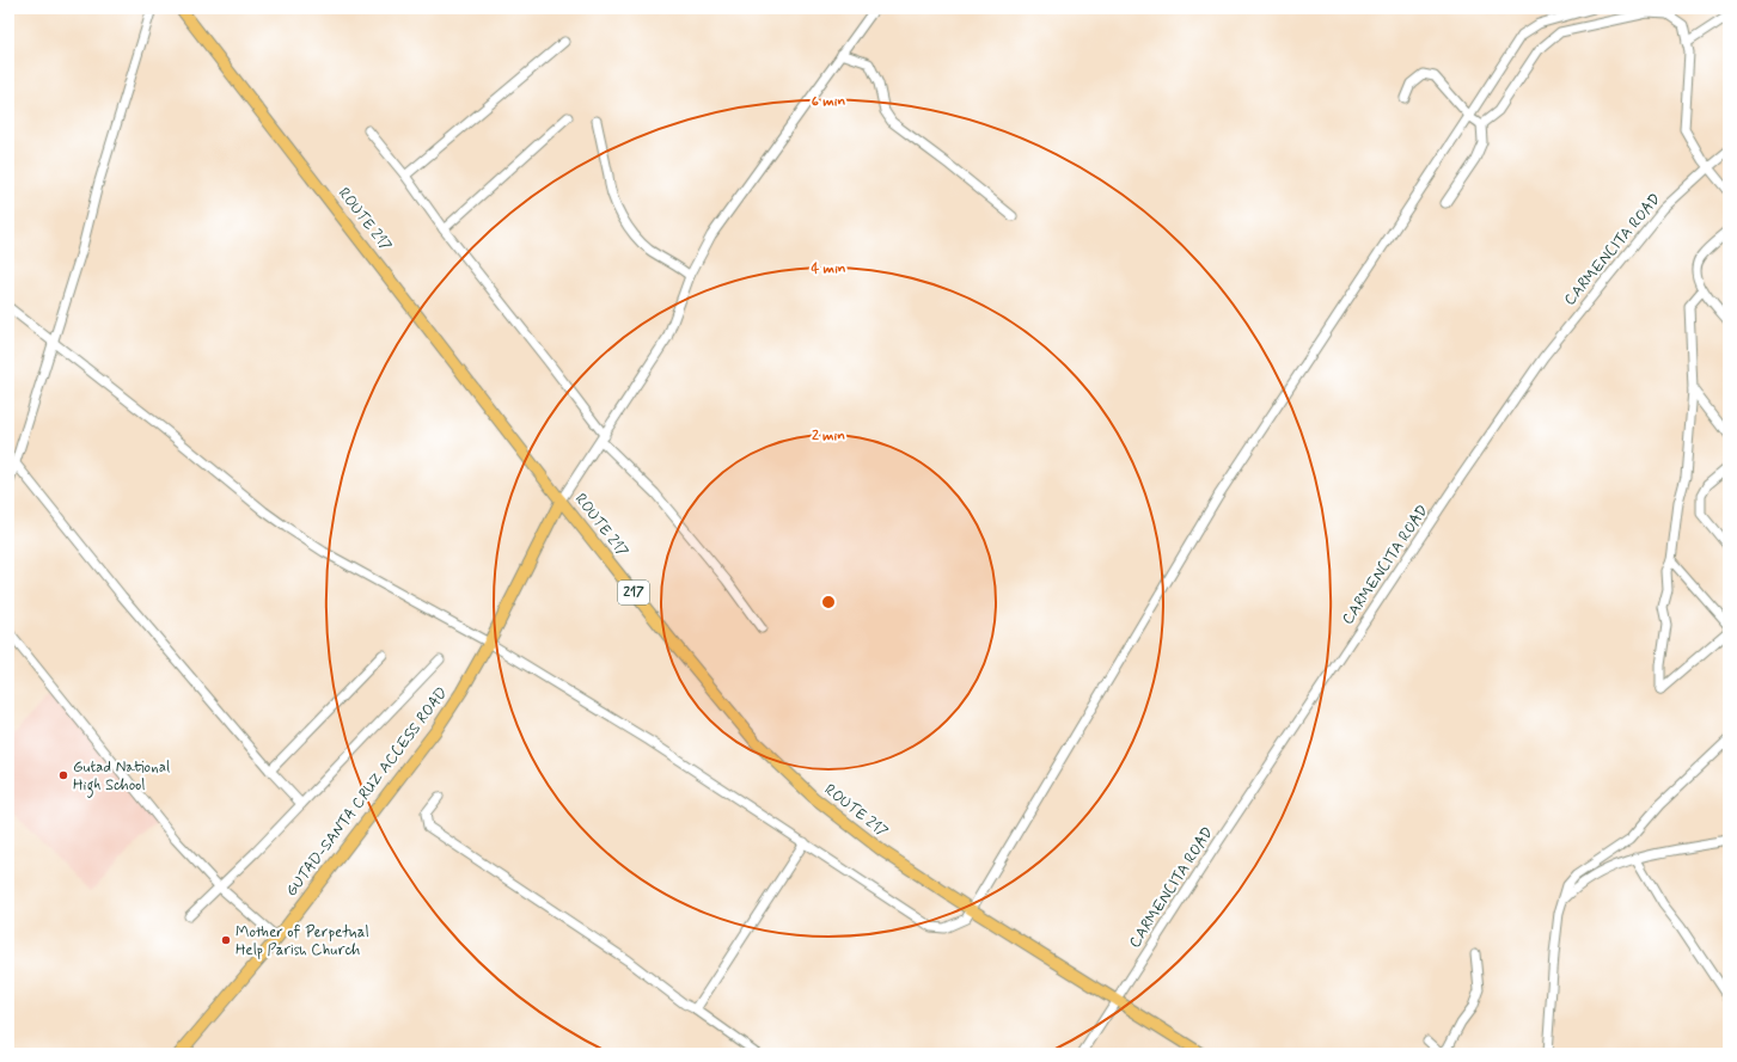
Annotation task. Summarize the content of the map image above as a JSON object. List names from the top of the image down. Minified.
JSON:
{"streets":{"main road":["ROUTE 217","217","GUTAD-SANTA CRUZ ACCESS ROAD"],"street":["CARMENCITA ROAD"]},"crossings":[["ROUTE 217","CARMENCITA ROAD"],["ROUTE 217","GUTAD-SANTA CRUZ ACCESS ROAD"]],"places":["Gutad National High School","Mother of Perpetual Help Parish Church"],"rings":["6 min","4 min","2 min"]}
